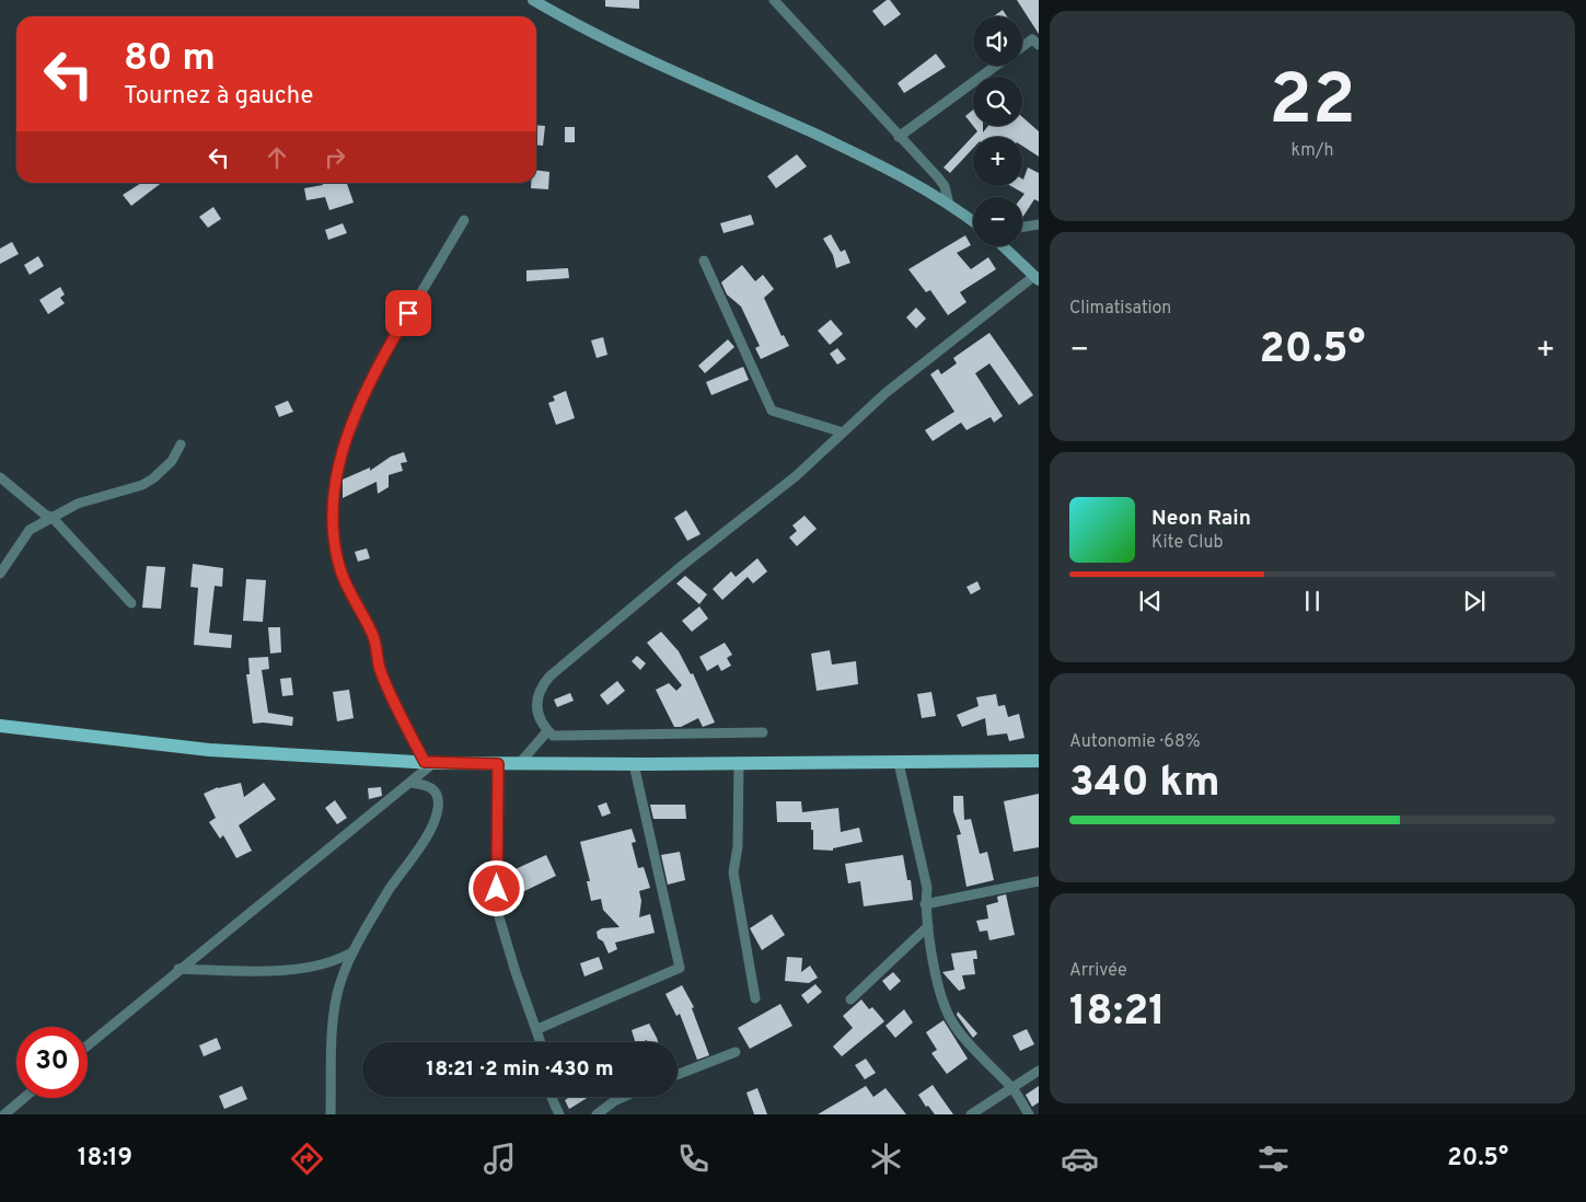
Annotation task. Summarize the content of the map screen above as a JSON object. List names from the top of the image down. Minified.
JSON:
{"page":{"tile":[["22","km/h"],"Climatisation",["Autonomie · 68%","340 km"],["Arrivée","18:21"]],"map_buttons":["+","−"],"turn":["80 m","Tournez à gauche"],"heat":["−","20.5°","+"],"song":["Neon Rain","Kite Club"],"limit":"30","trip":"18:21 · 2 min · 430 m","tabs":["18:19","20.5°"]}}
